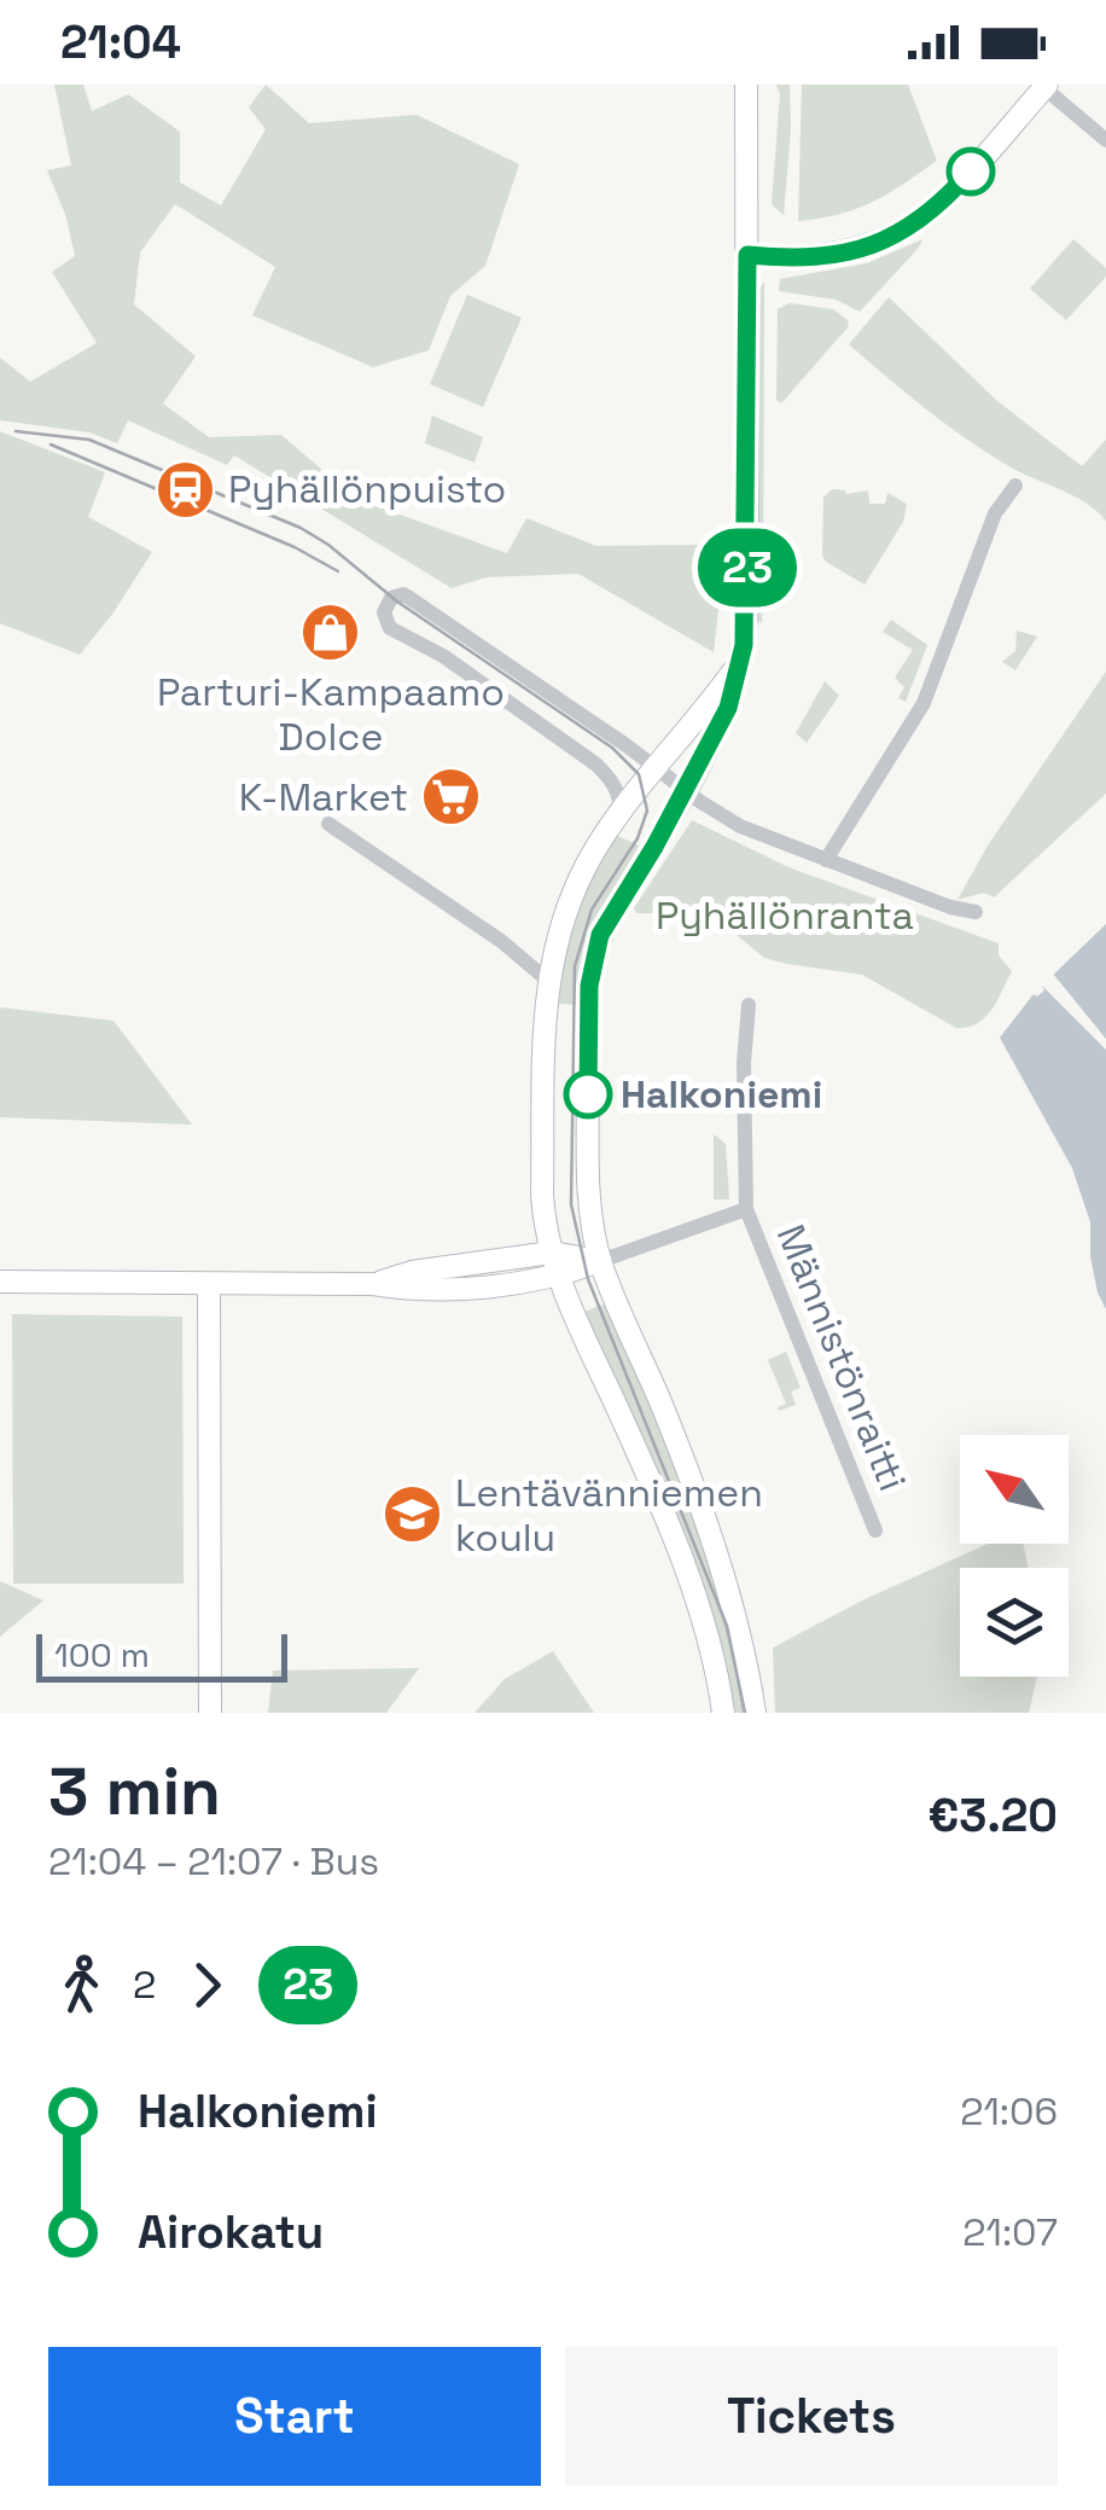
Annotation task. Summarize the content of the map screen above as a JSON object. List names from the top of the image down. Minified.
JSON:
{"streets":{"street":["Männistönraitti"]},"parks":["Pyhällönranta"],"places":{"station":["Pyhällönpuisto"],"shop":["Parturi-Kampaamo Dolce"],"supermarket":["K-Market"],"other":["Halkoniemi"],"school or university":["Lentävänniemen koulu"]},"lines":["bus line 23"],"scale_bar":"100 m","north":"top left","page":{"status":"21:04","on_map":"23","scale":"100 m","heading":["3 min","21:04 – 21:07 · Bus","€3.20"],"legs":["2","23"],"list":[{"name":"Halkoniemi","value":"21:06"},{"name":"Airokatu","value":"21:07"}],"buttons":["Start","Tickets"]}}
